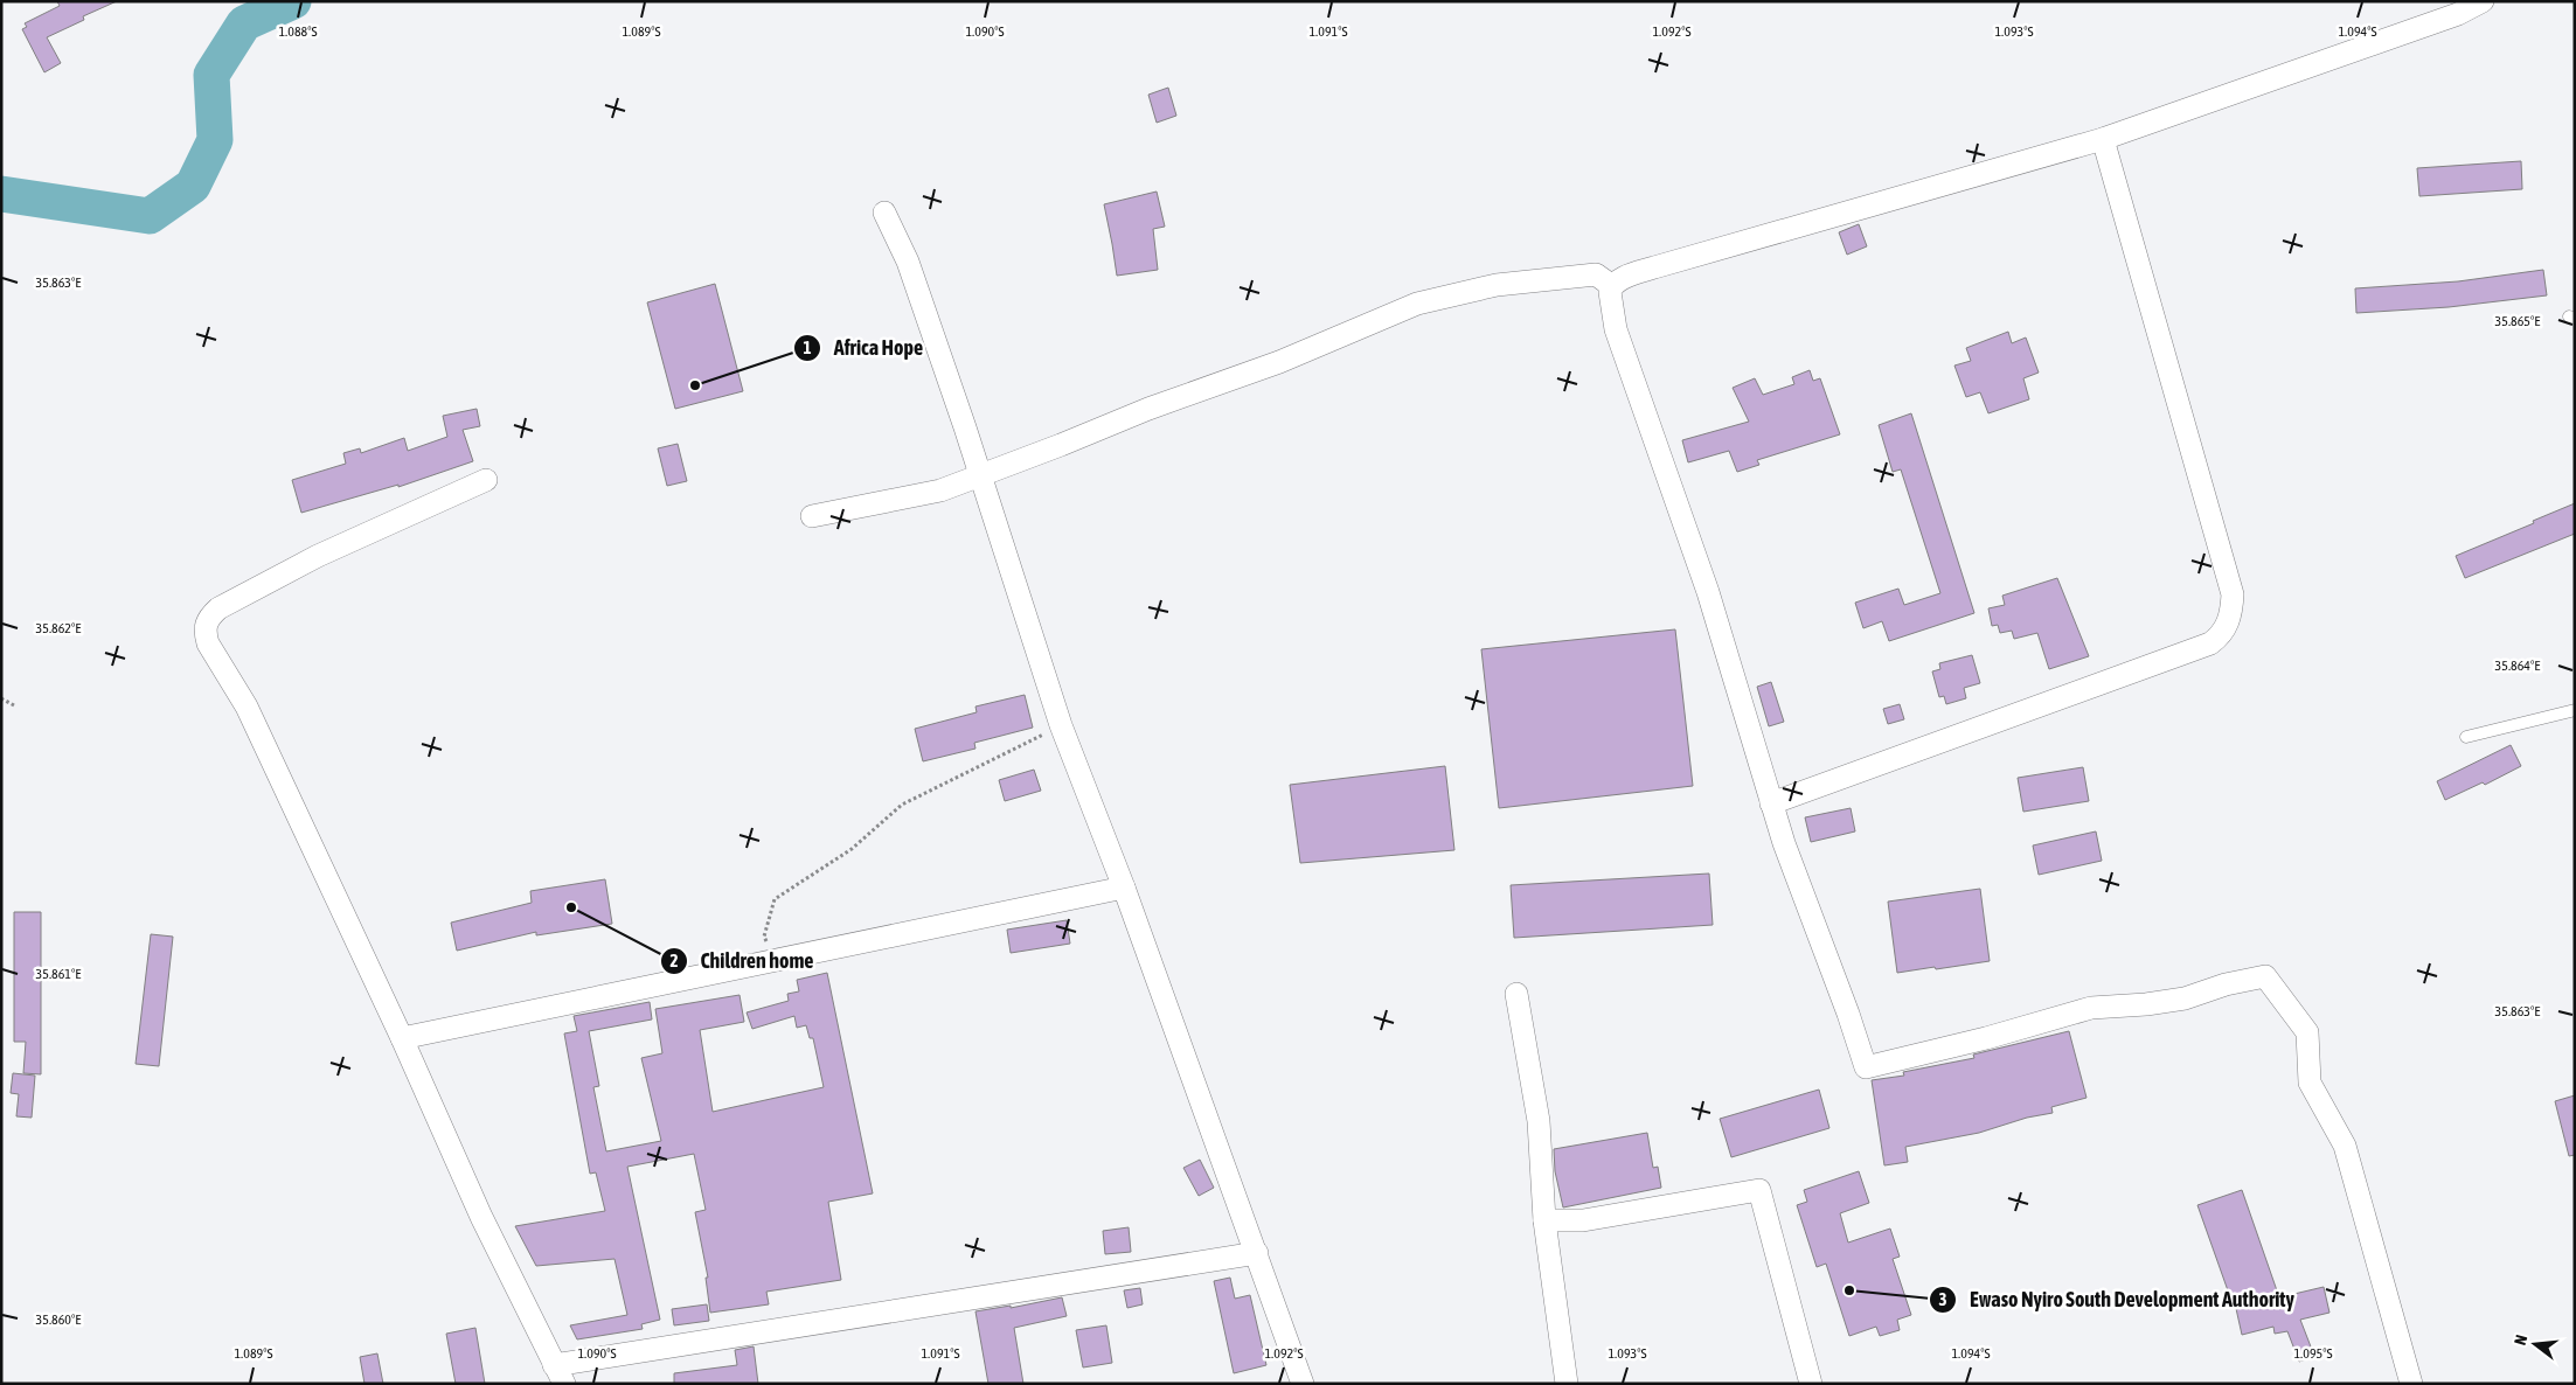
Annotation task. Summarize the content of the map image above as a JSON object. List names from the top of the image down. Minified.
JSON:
{"places":["Africa Hope","Children home","Ewaso Nyiro South Development Authority"],"north":"left","coordinates":["1.088°S","1.089°S","1.090°S","1.091°S","1.092°S","1.093°S","1.094°S","35.863°E","35.865°E","35.862°E","35.864°E","35.861°E","35.860°E","1.095°S"]}
